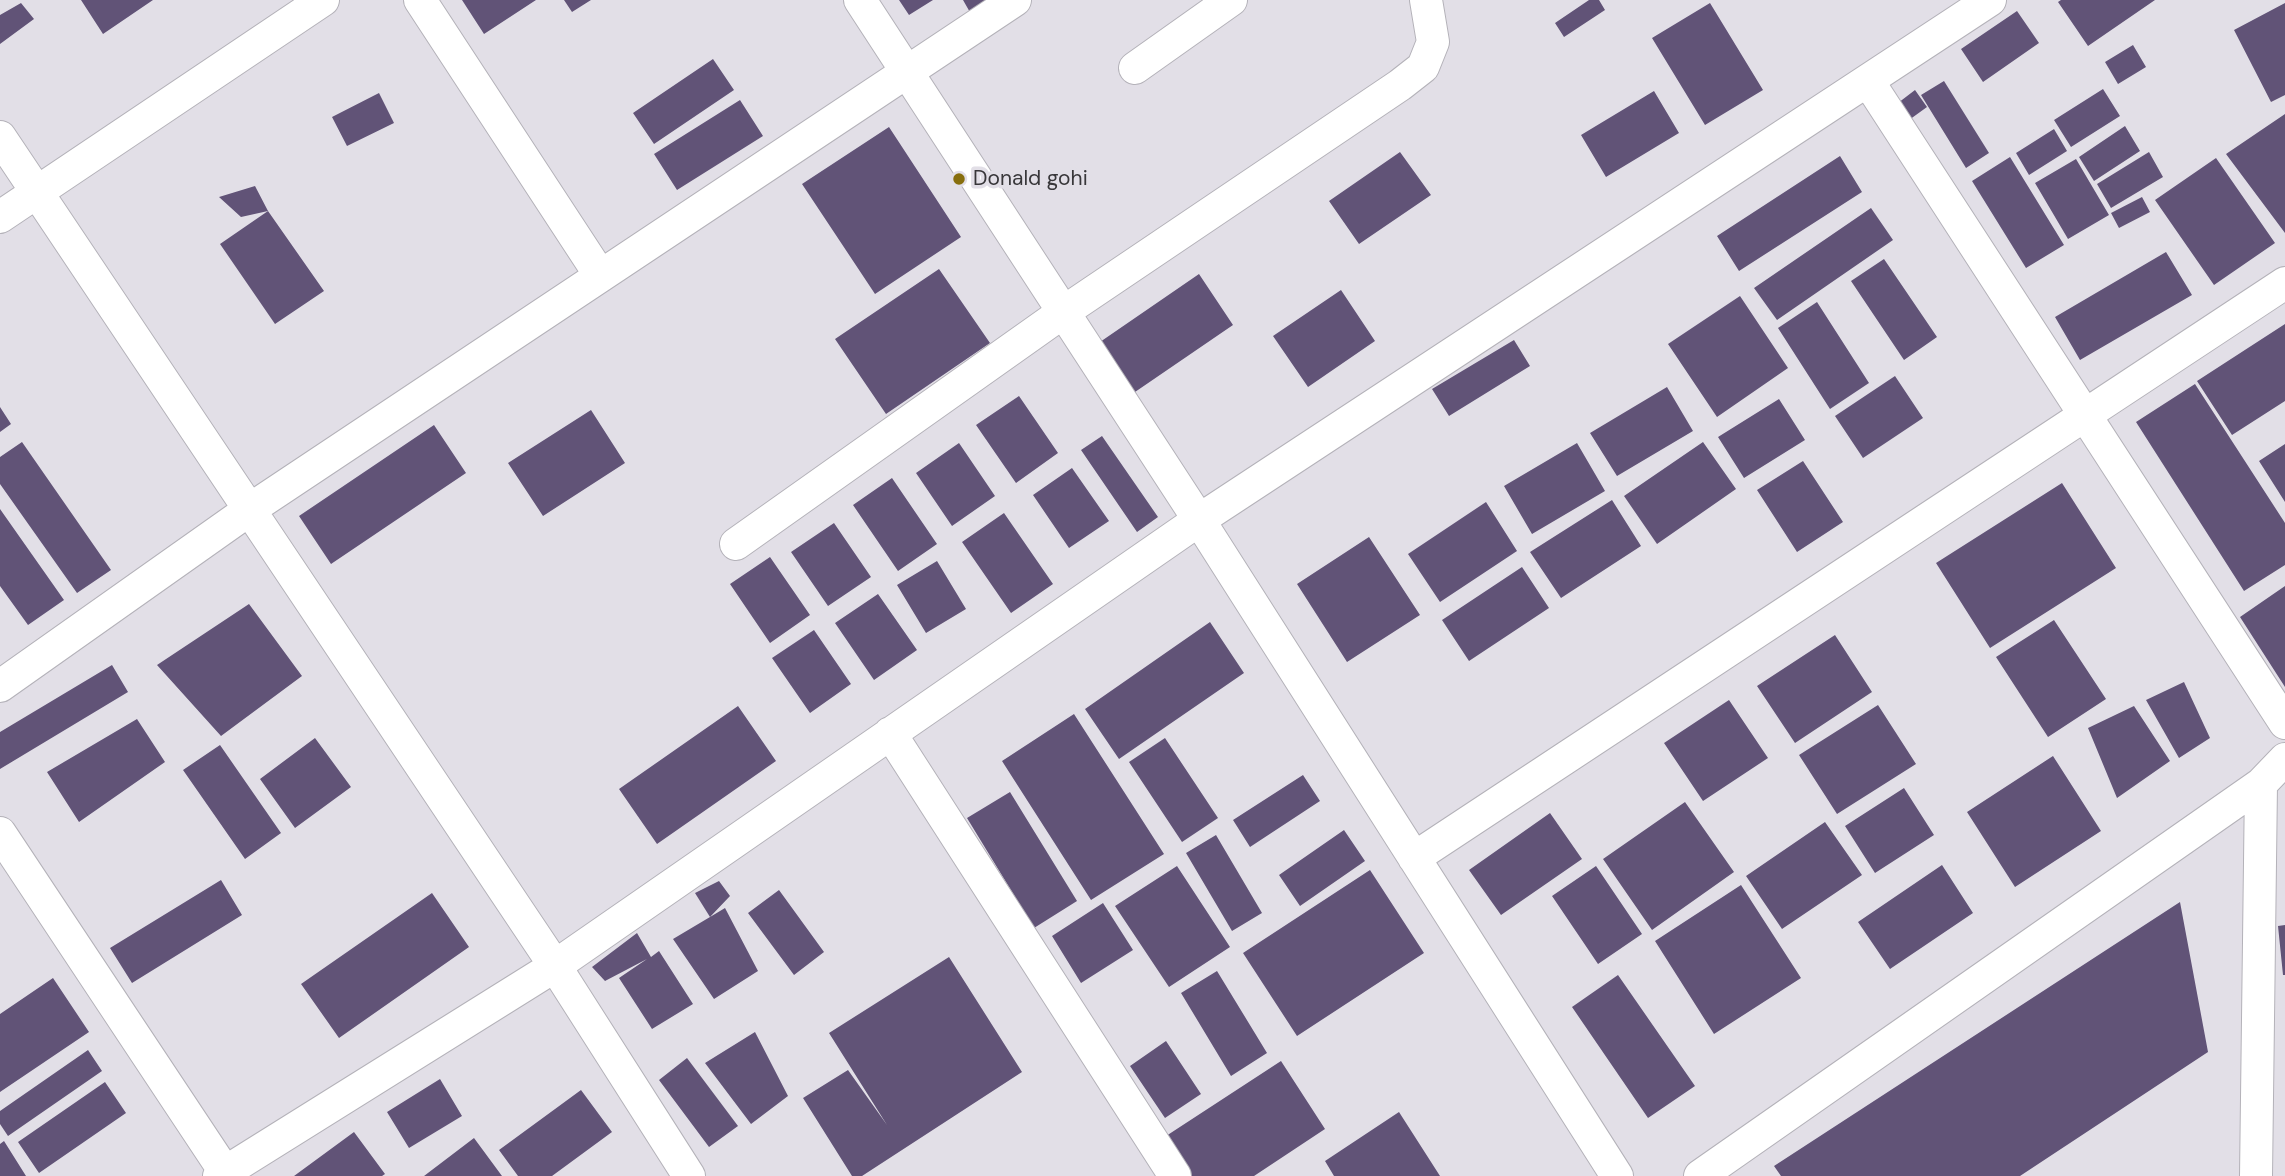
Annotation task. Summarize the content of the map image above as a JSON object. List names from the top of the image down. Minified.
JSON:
{"places":["Donald gohi"]}
